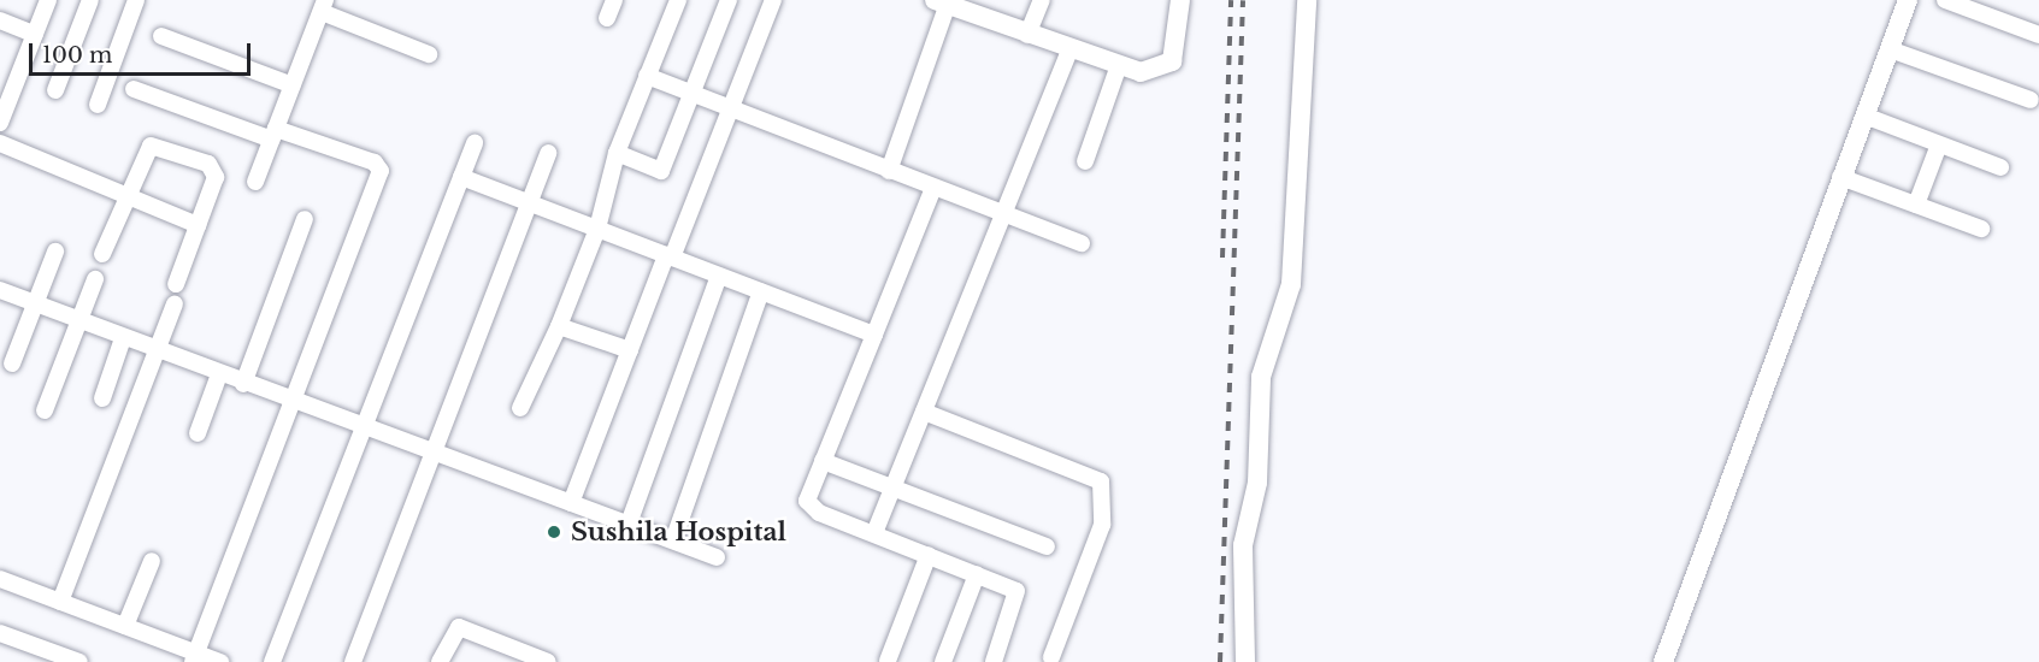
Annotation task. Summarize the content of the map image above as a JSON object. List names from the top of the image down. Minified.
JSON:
{"places":["Sushila Hospital"],"scale_bar":"100 m"}
